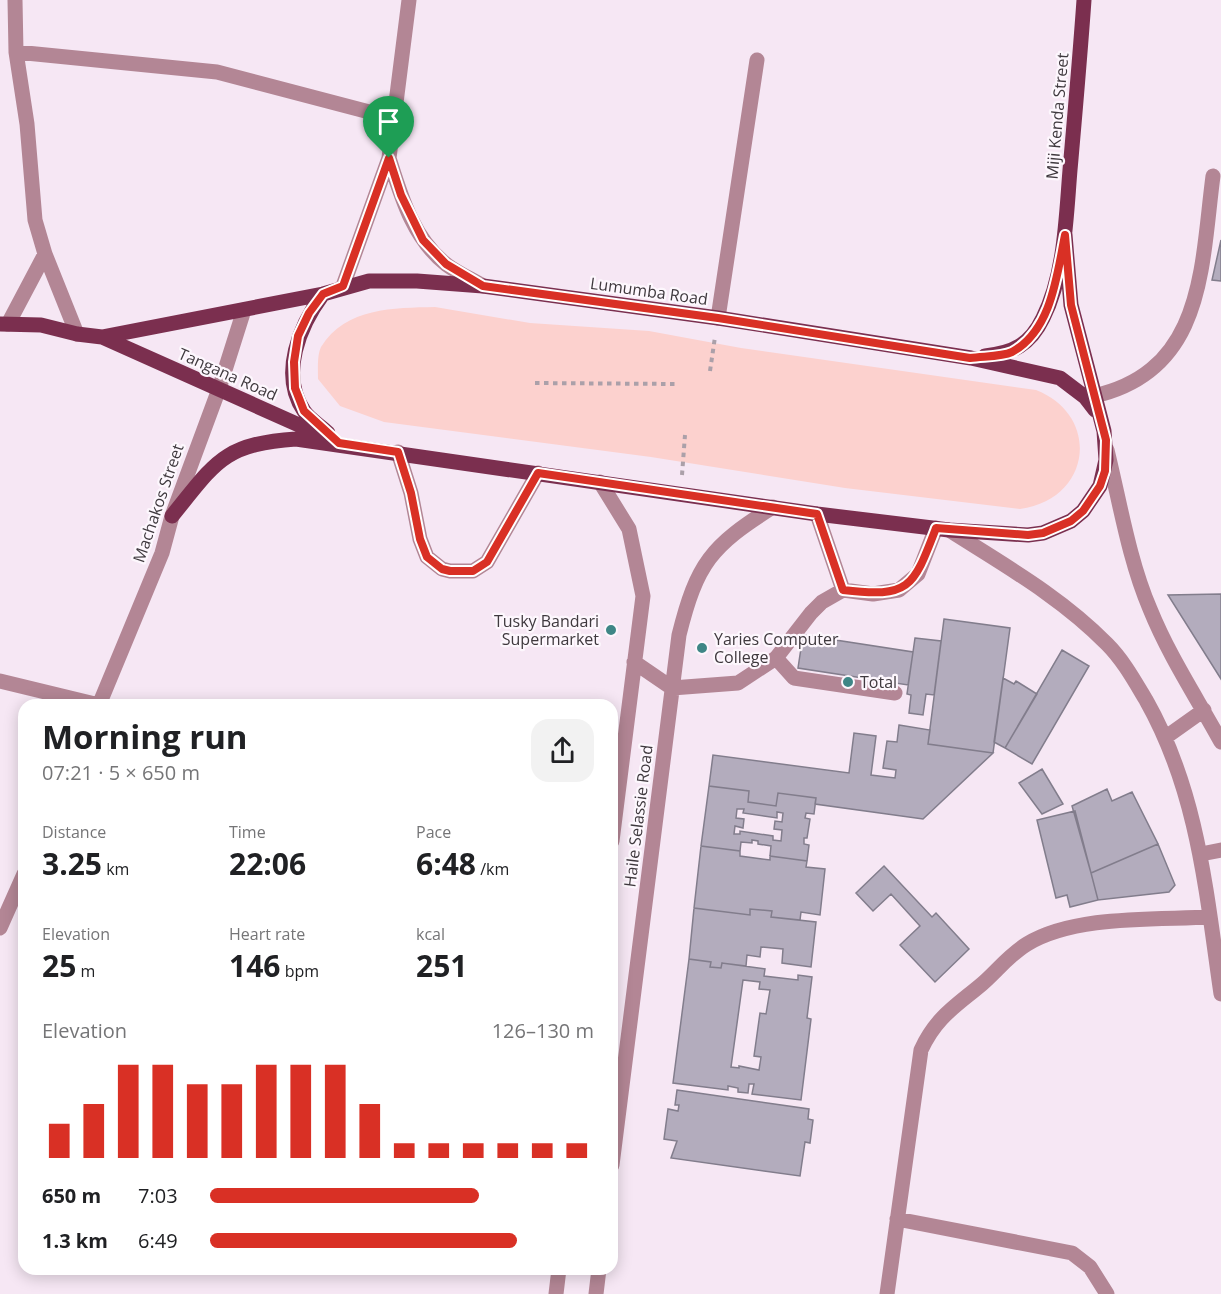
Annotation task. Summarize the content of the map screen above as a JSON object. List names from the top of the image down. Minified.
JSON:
{"streets":{"main road":["Miji Kenda Street","Lumumba Road","Tangana Road"],"street":["Machakos Street","Haile Selassie Road"]},"crossings":[["Miji Kenda Street","Lumumba Road"],["Lumumba Road","Tangana Road"],["Tangana Road","Machakos Street"]],"places":["Tusky Bandari Supermarket","Yaries Computer College","Total"],"page":{"heading":["Morning run","07:21 · 5 × 650 m"],"stats":[["Distance","3.25 km"],["Time","22:06"],["Pace","6:48 /km"],["Elevation","25 m"],["Heart rate","146 bpm"],["kcal","251"]],"chart":["Elevation","126–130 m"],"list":[{"name":"650 m","note":"7:03"},{"name":"1.3 km","note":"6:49"}]}}
